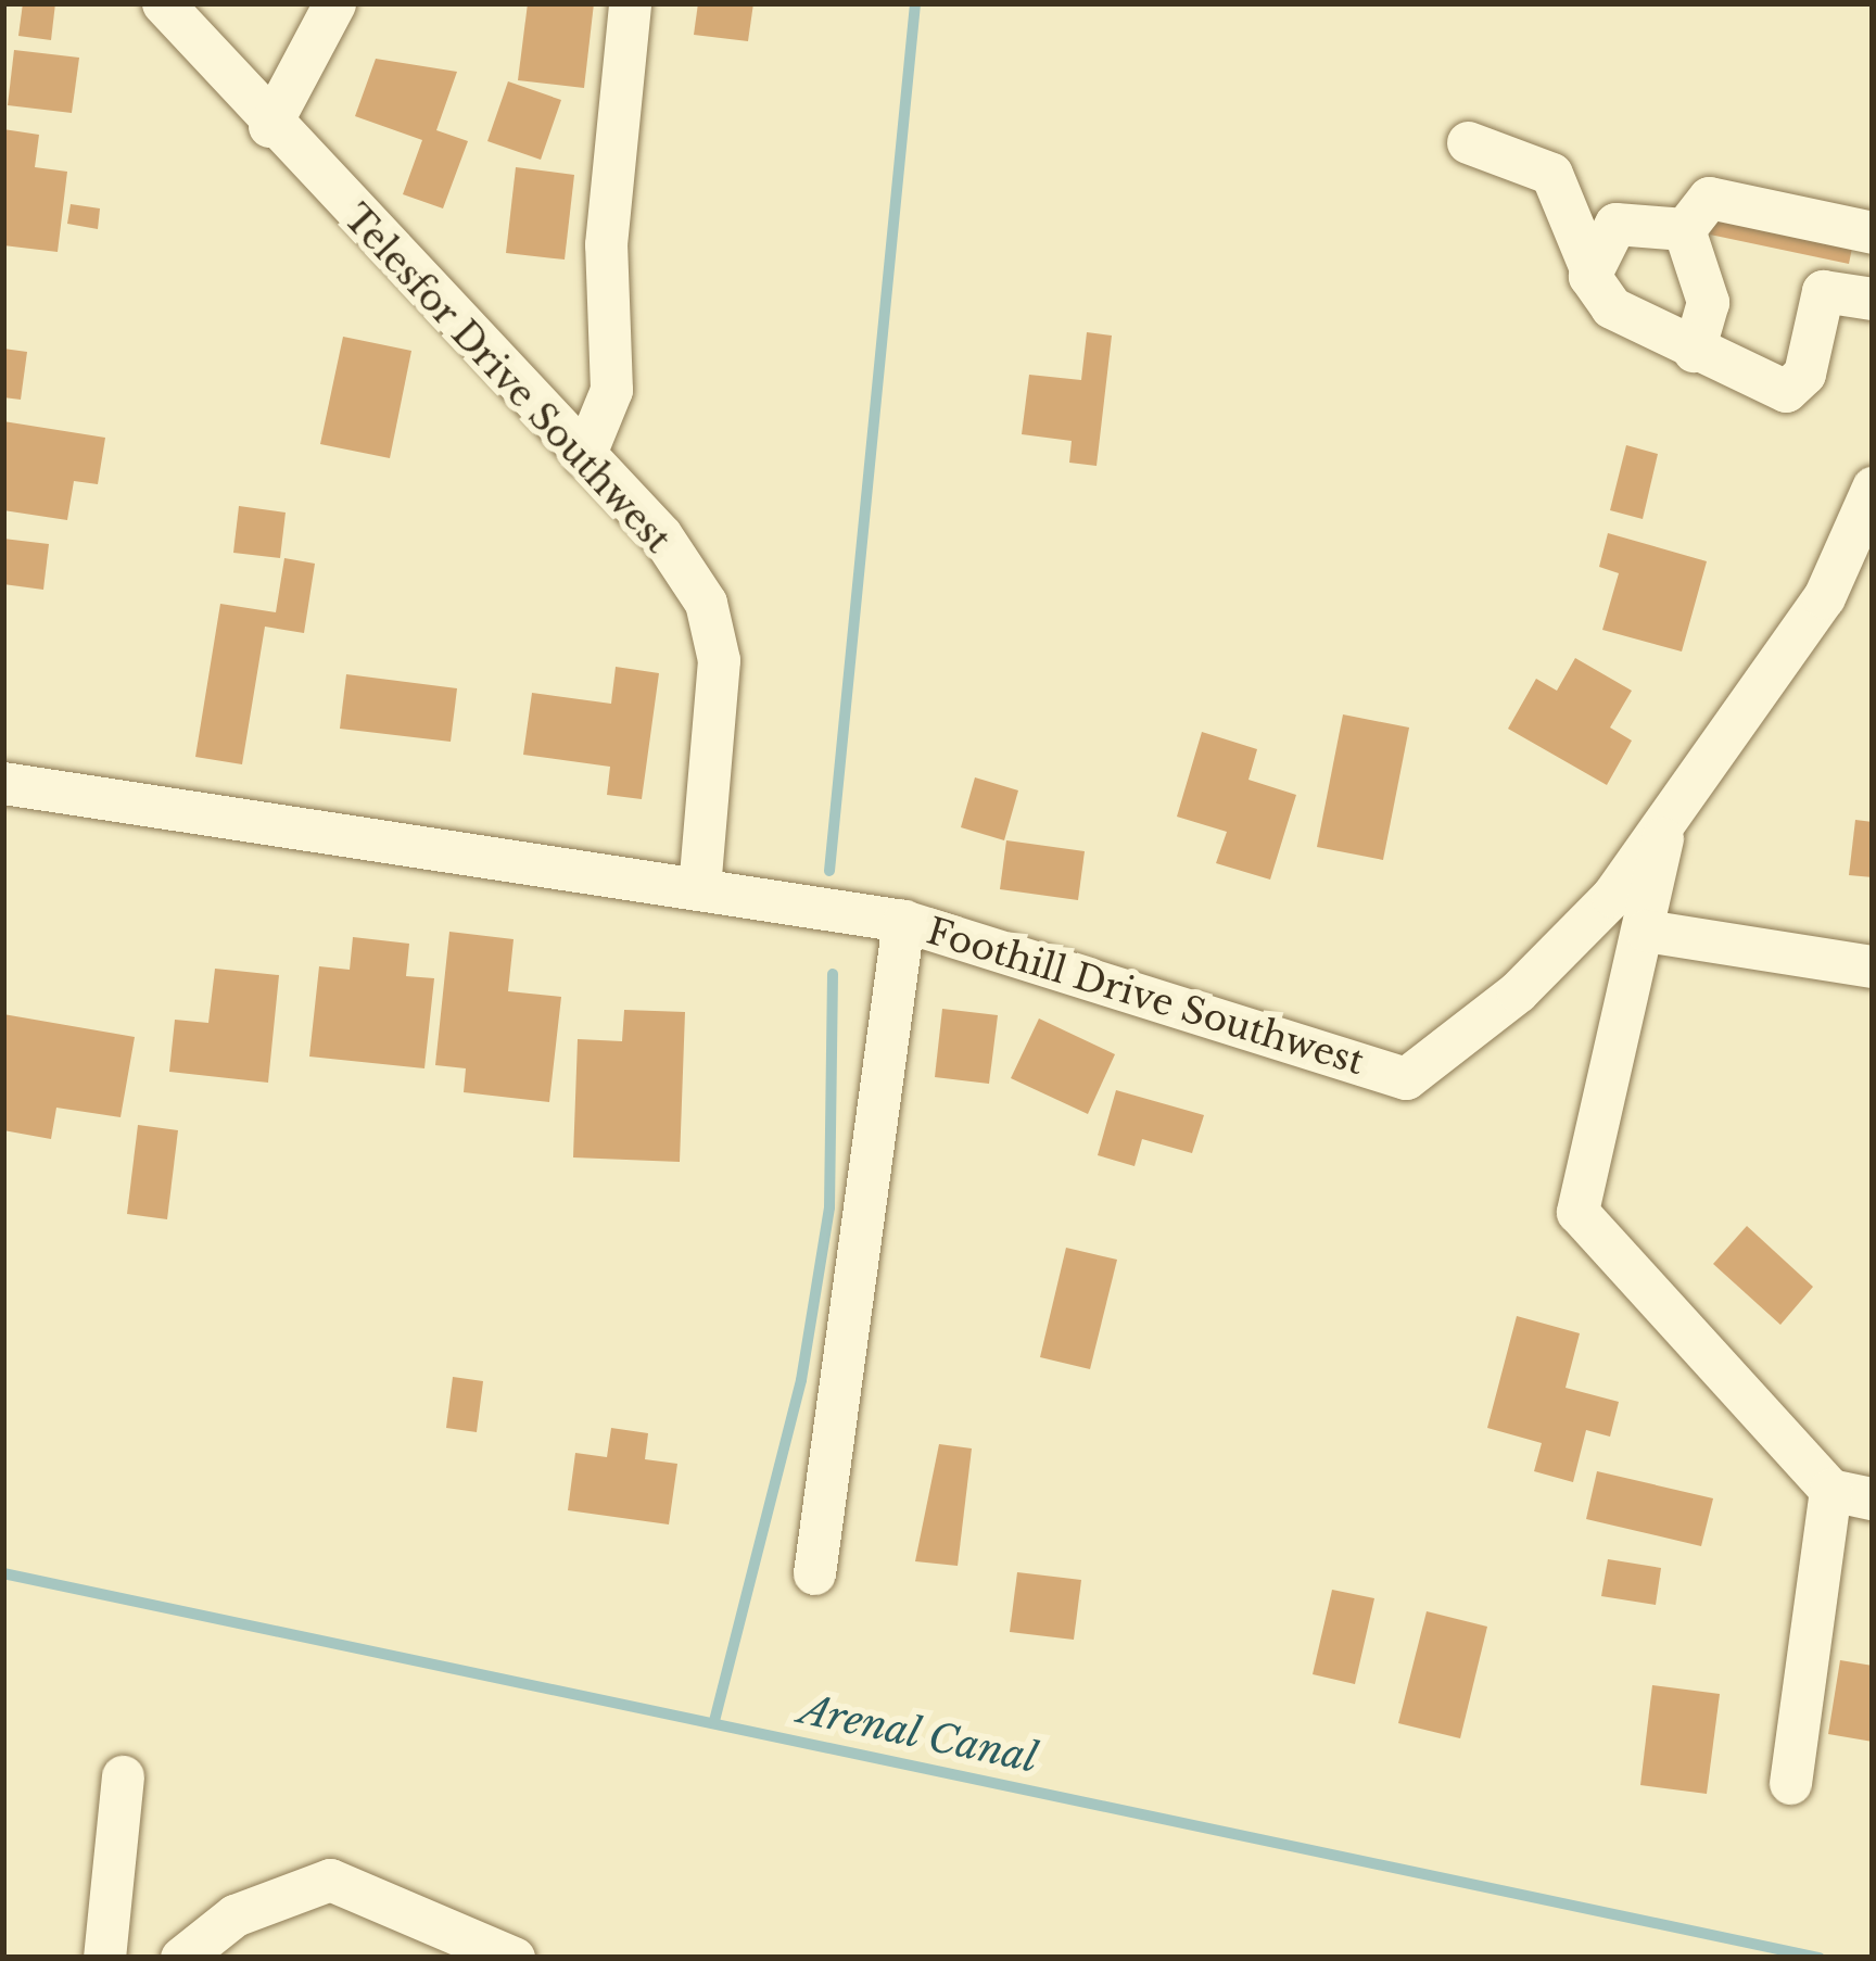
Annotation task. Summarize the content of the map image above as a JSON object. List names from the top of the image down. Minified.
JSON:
{"streets":{"street":["Telesfor Drive Southwest","Foothill Drive Southwest"]},"water":["Arenal Canal"]}
